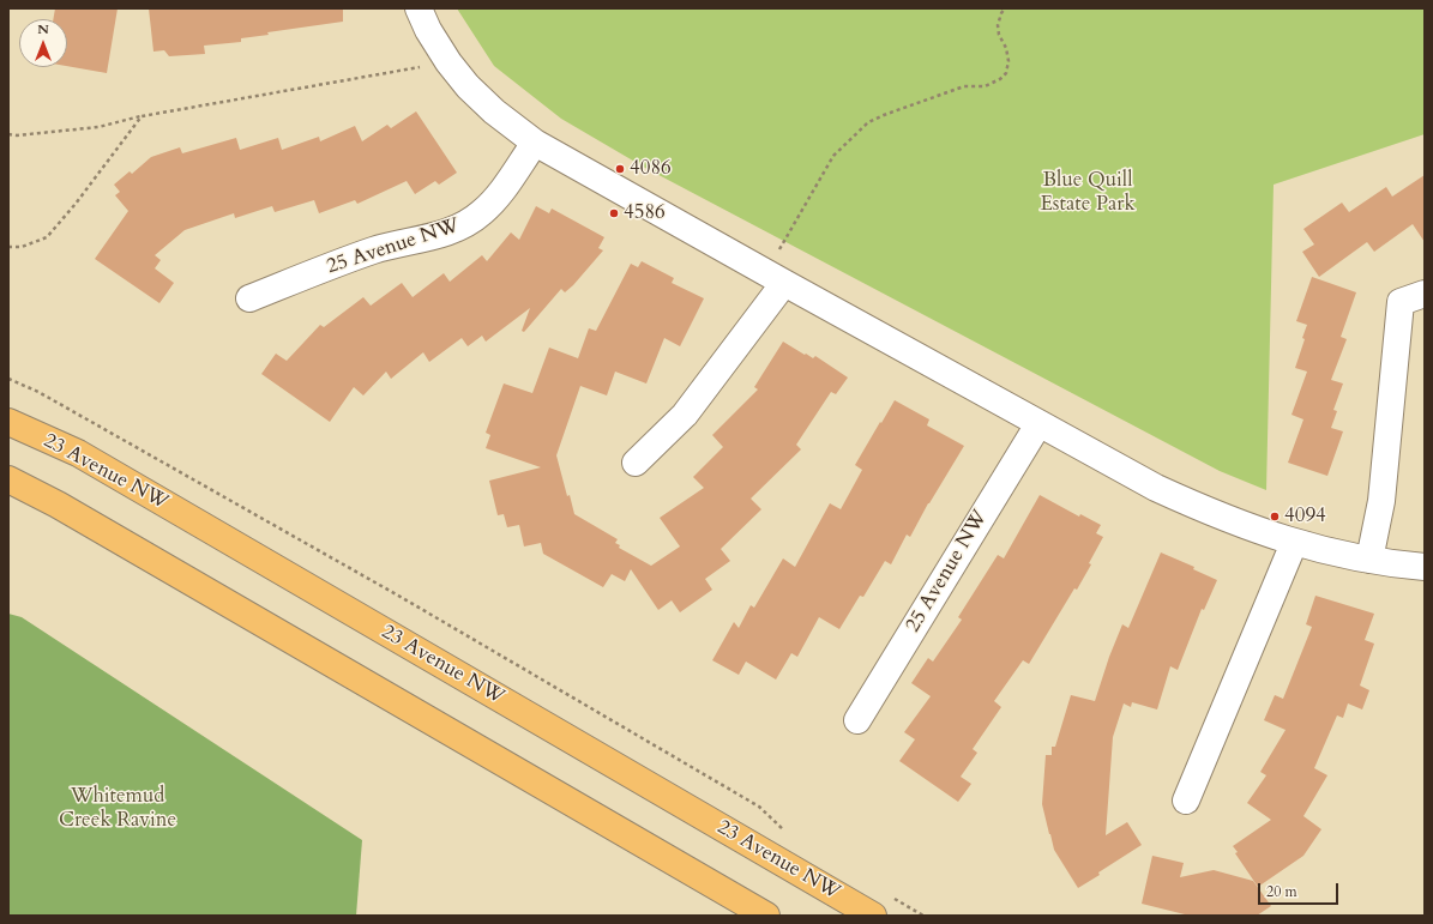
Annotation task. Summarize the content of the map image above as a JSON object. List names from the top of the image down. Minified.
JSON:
{"streets":{"main road":["23 Avenue NW"],"street":["25 Avenue NW"]},"parks":["Blue Quill Estate Park","Whitemud Creek Ravine"],"places":["4086","4586","4094"],"scale_bar":"20 m","north":"top"}
